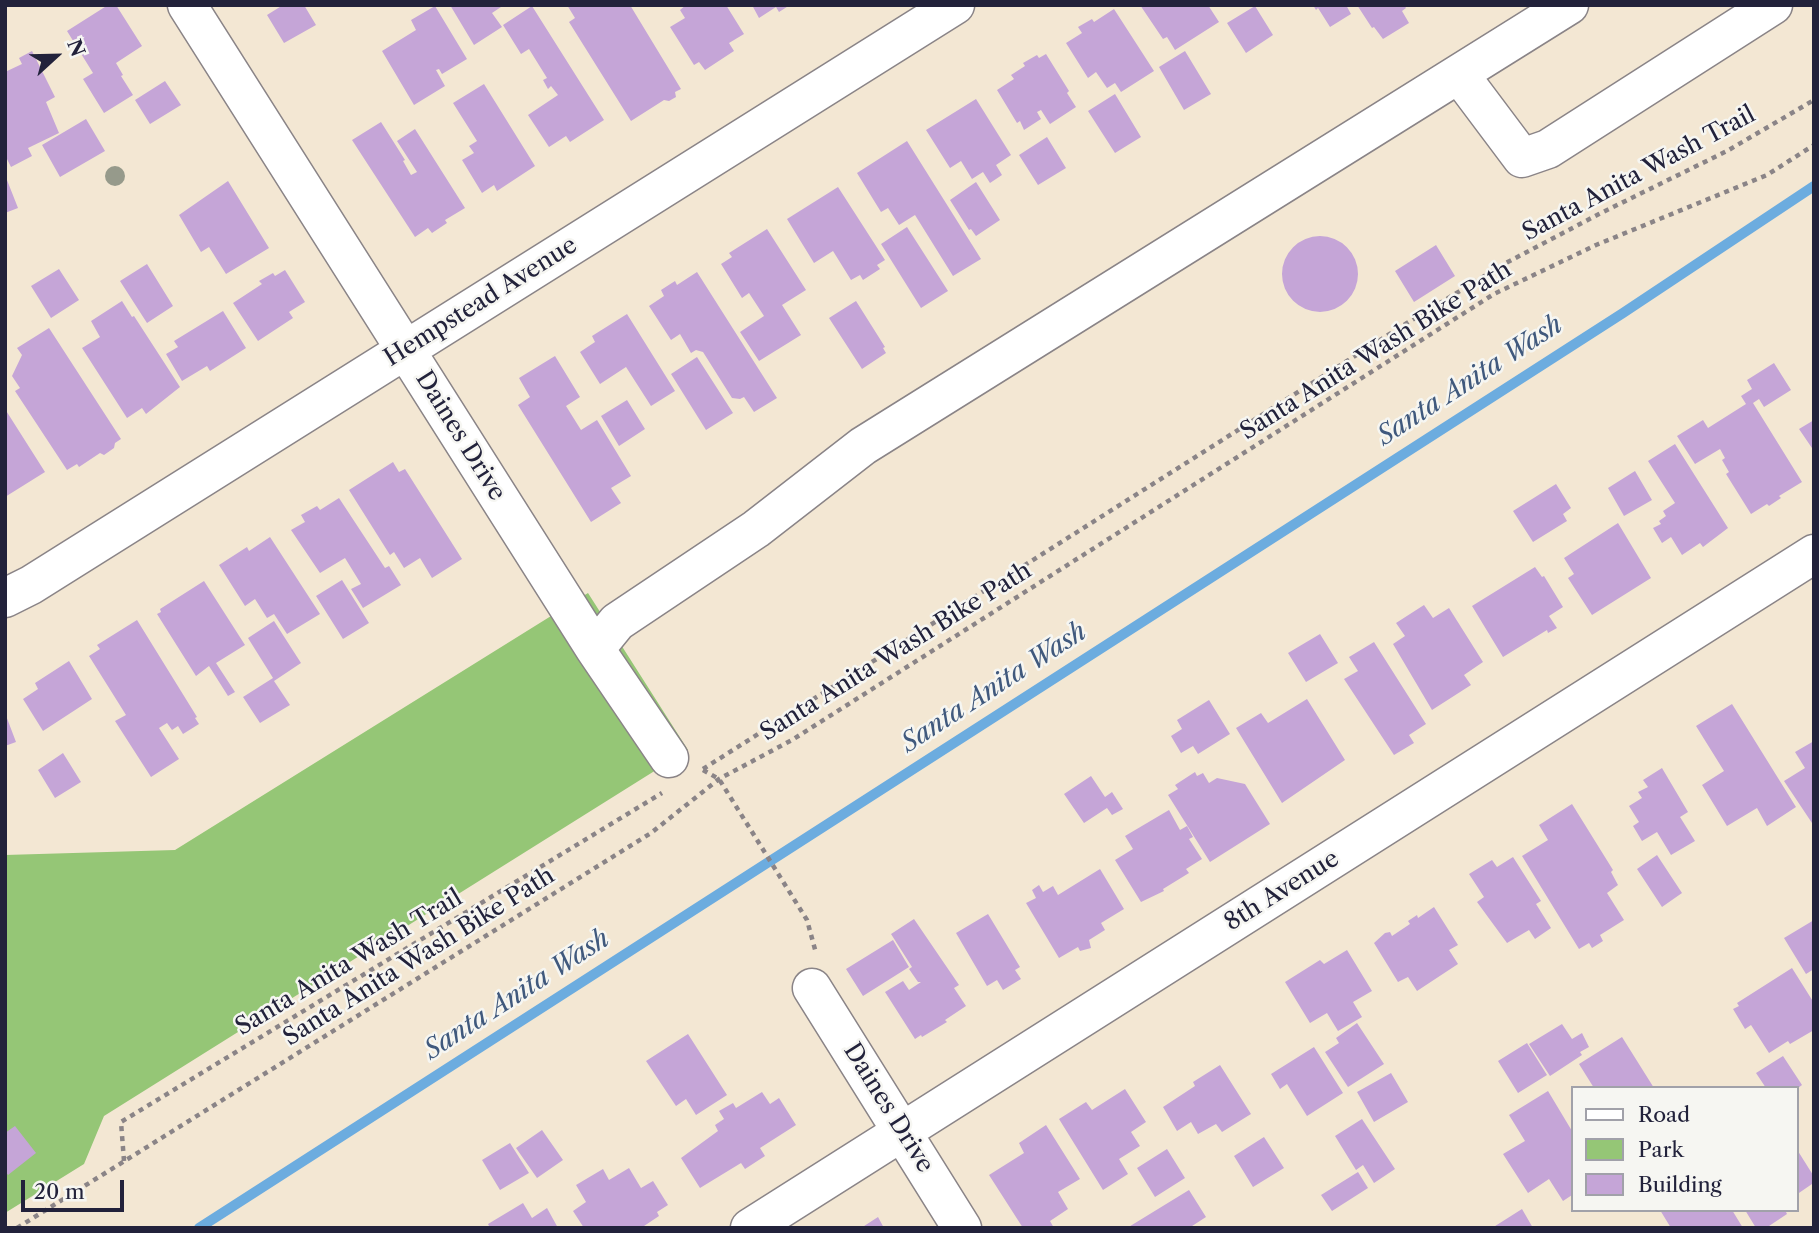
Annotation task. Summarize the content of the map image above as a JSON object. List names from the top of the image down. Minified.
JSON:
{"streets":{"street":["Hempstead Avenue","Daines Drive","8th Avenue"],"path":["Santa Anita Wash Trail","Santa Anita Wash Bike Path"]},"crossings":[["Santa Anita Wash Trail","Santa Anita Wash Bike Path"],["Santa Anita Wash Trail","Daines Drive"],["Hempstead Avenue","Daines Drive"],["Daines Drive","8th Avenue"]],"water":["Santa Anita Wash"],"legend":["Road","Park","Building"],"scale_bar":"20 m","north":"right"}
